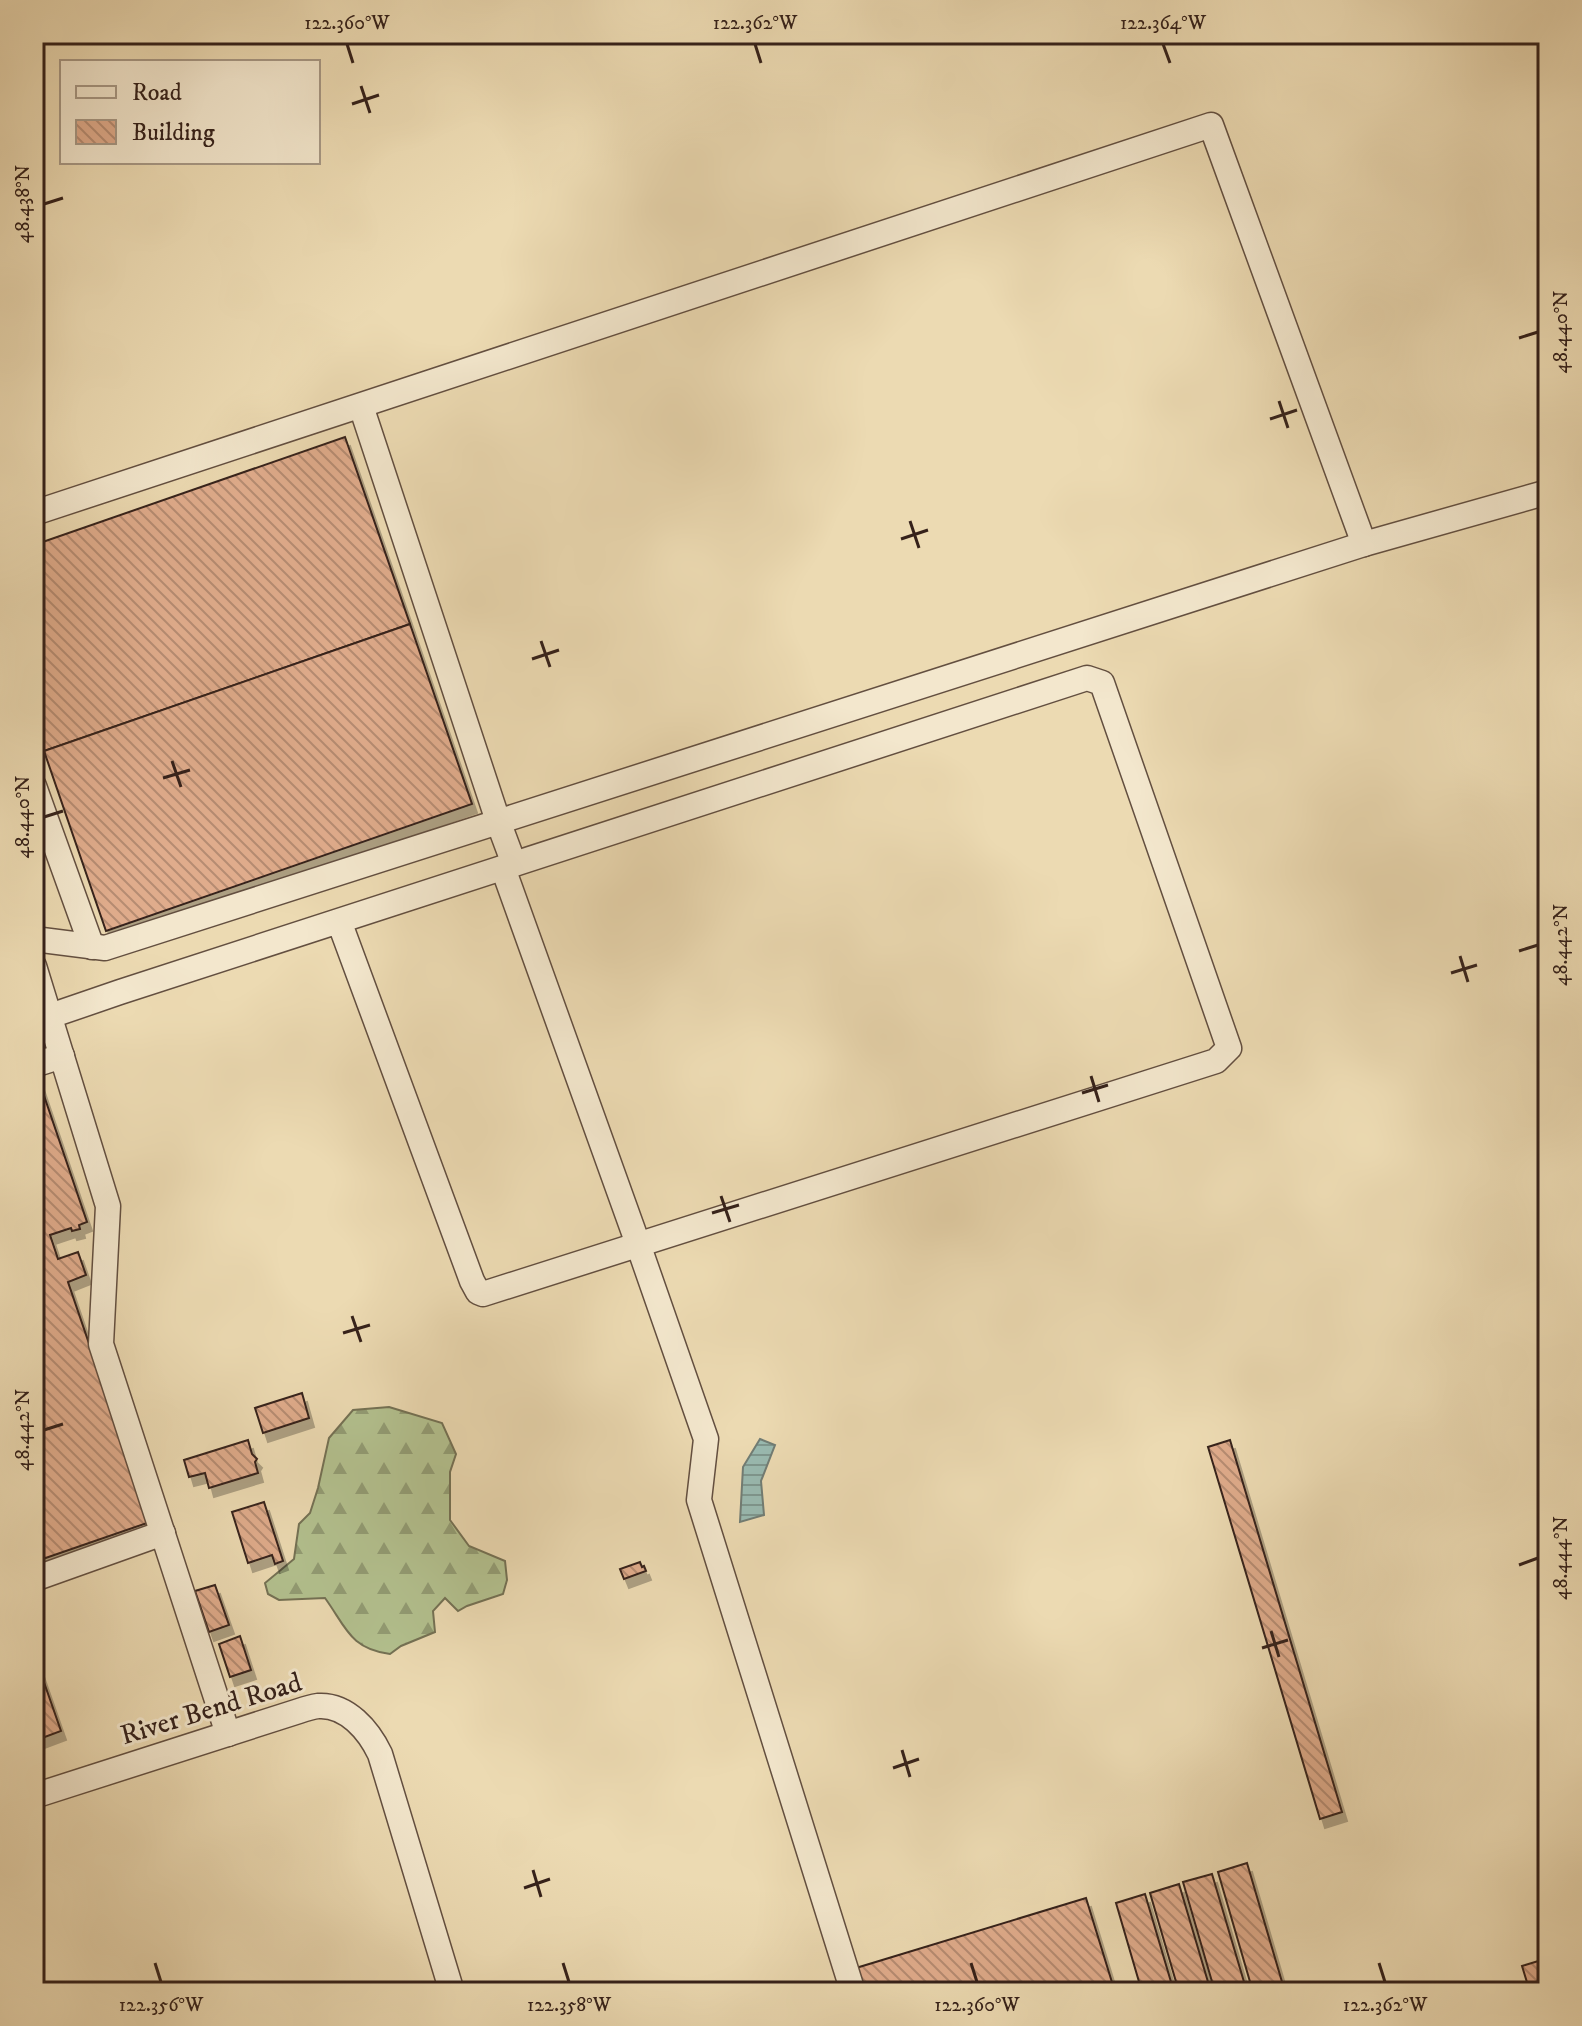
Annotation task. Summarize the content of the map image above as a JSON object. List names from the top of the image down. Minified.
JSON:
{"streets":{"street":["River Bend Road"]},"legend":["Road","Building"],"coordinates":["122.360°W","122.362°W","122.364°W","48.438°N","48.440°N","48.442°N","48.444°N","122.356°W","122.358°W"]}
